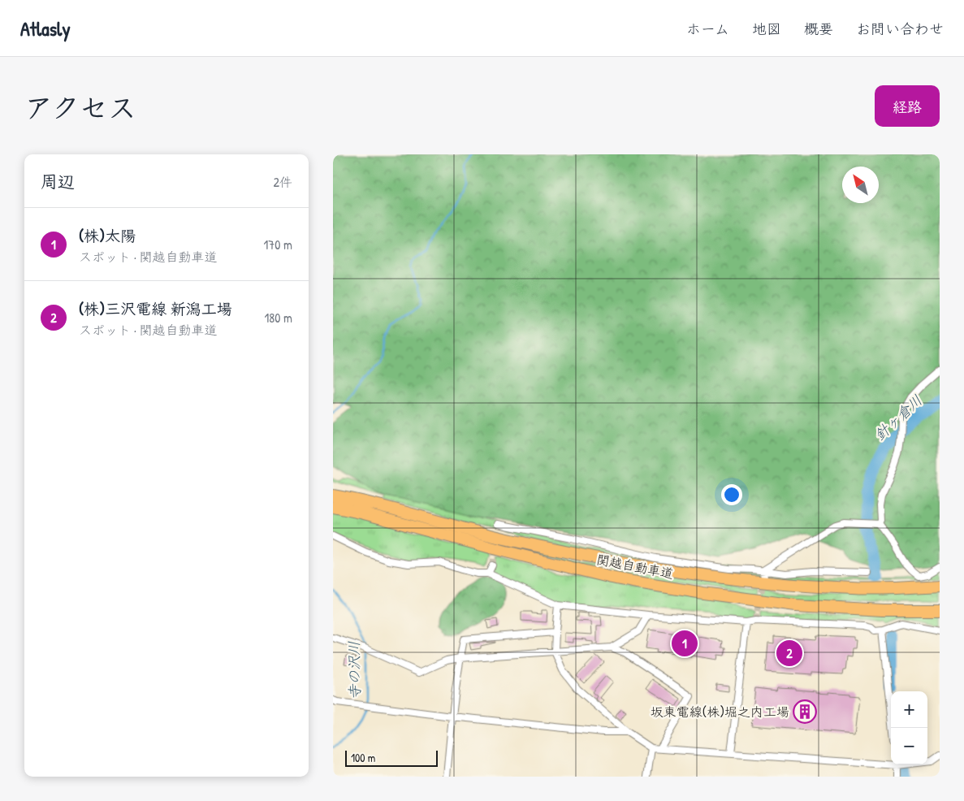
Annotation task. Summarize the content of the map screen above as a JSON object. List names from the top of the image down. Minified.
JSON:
{"streets":{"highway":["関越自動車道"]},"water":["針ヶ倉川","寺の沢川"],"places":{"building":["坂東電線(株)堀之内工場"]},"scale_bar":"100 m","north":"top left","page":{"header":"Atlasly","nav":["ホーム","地図","概要","お問い合わせ"],"title":"アクセス","buttons":"経路","heading":["周辺","2件"],"list":[{"mark":"1","name":"(株)太陽","note":"スポット · 関越自動車道","value":"170 m"},{"mark":"2","name":"(株)三沢電線 新潟工場","note":"スポット · 関越自動車道","value":"180 m"}],"pins":["1","2"],"map_buttons":["+","−"],"scale":"100 m"}}
